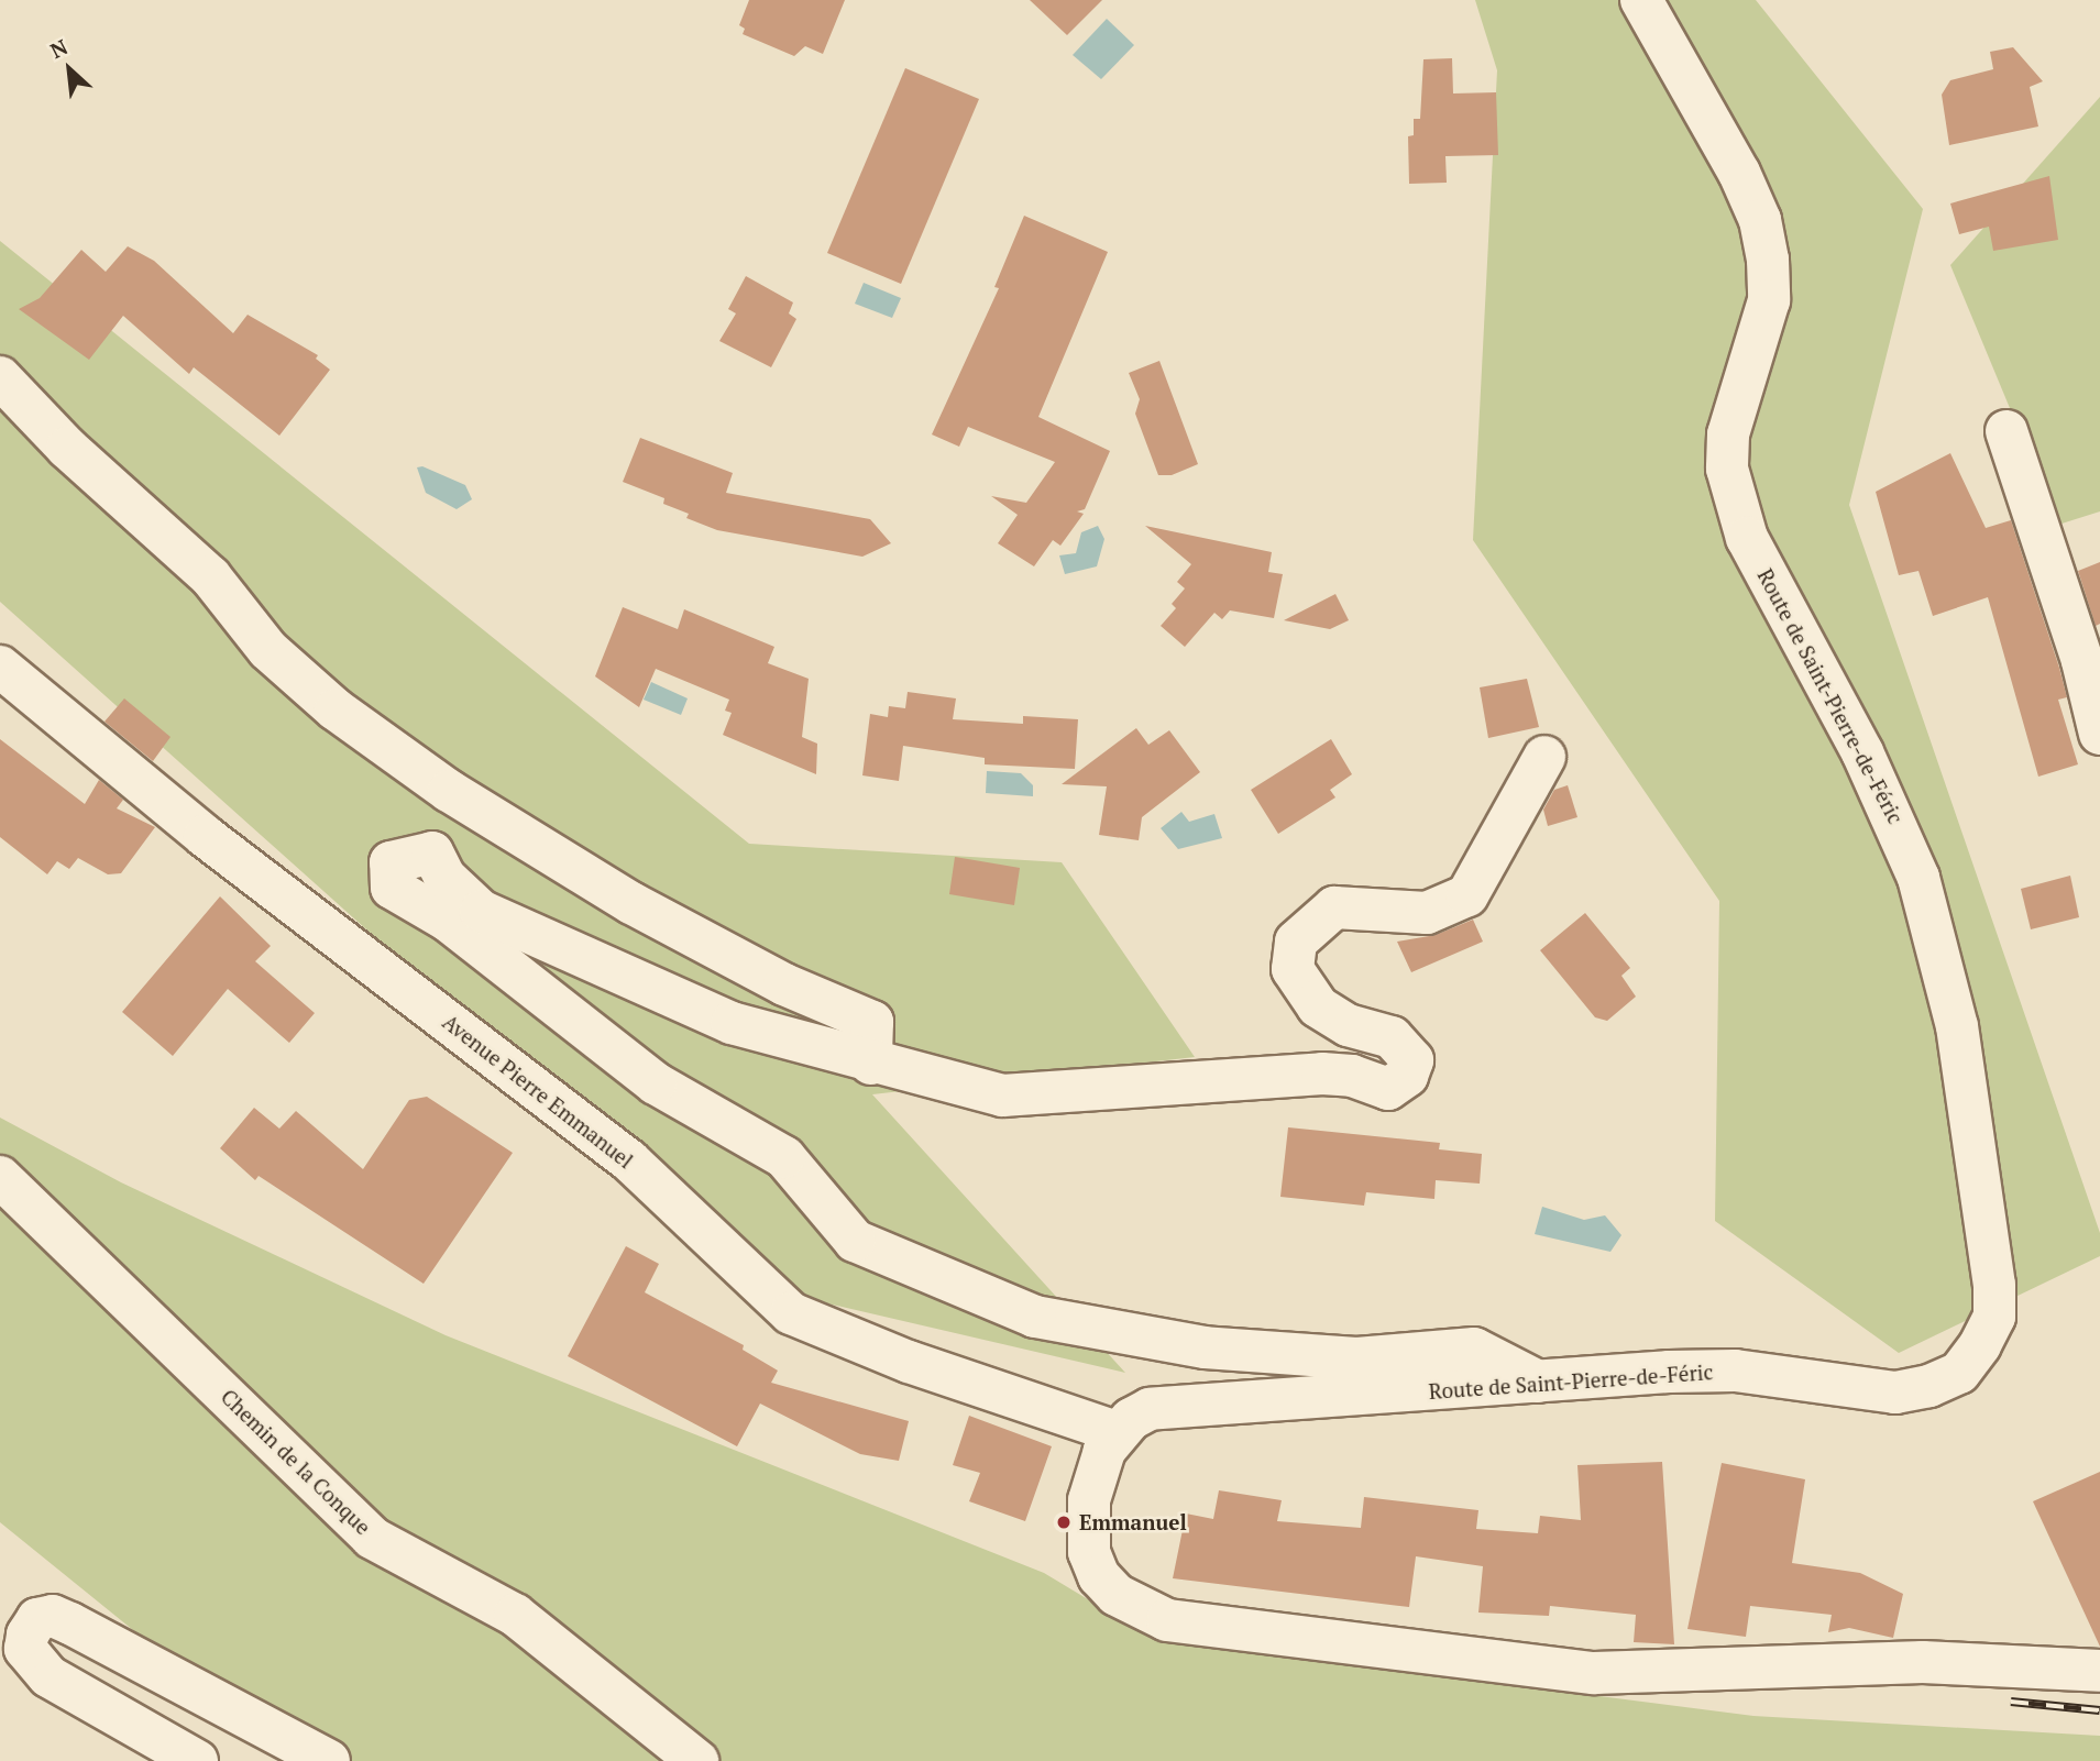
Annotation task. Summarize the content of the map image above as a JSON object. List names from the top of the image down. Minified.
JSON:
{"streets":{"street":["Route de Saint-Pierre-de-Féric","Avenue Pierre Emmanuel","Chemin de la Conque"]},"crossings":[["Route de Saint-Pierre-de-Féric","Avenue Pierre Emmanuel"]],"places":["Emmanuel"],"north":"top left"}
